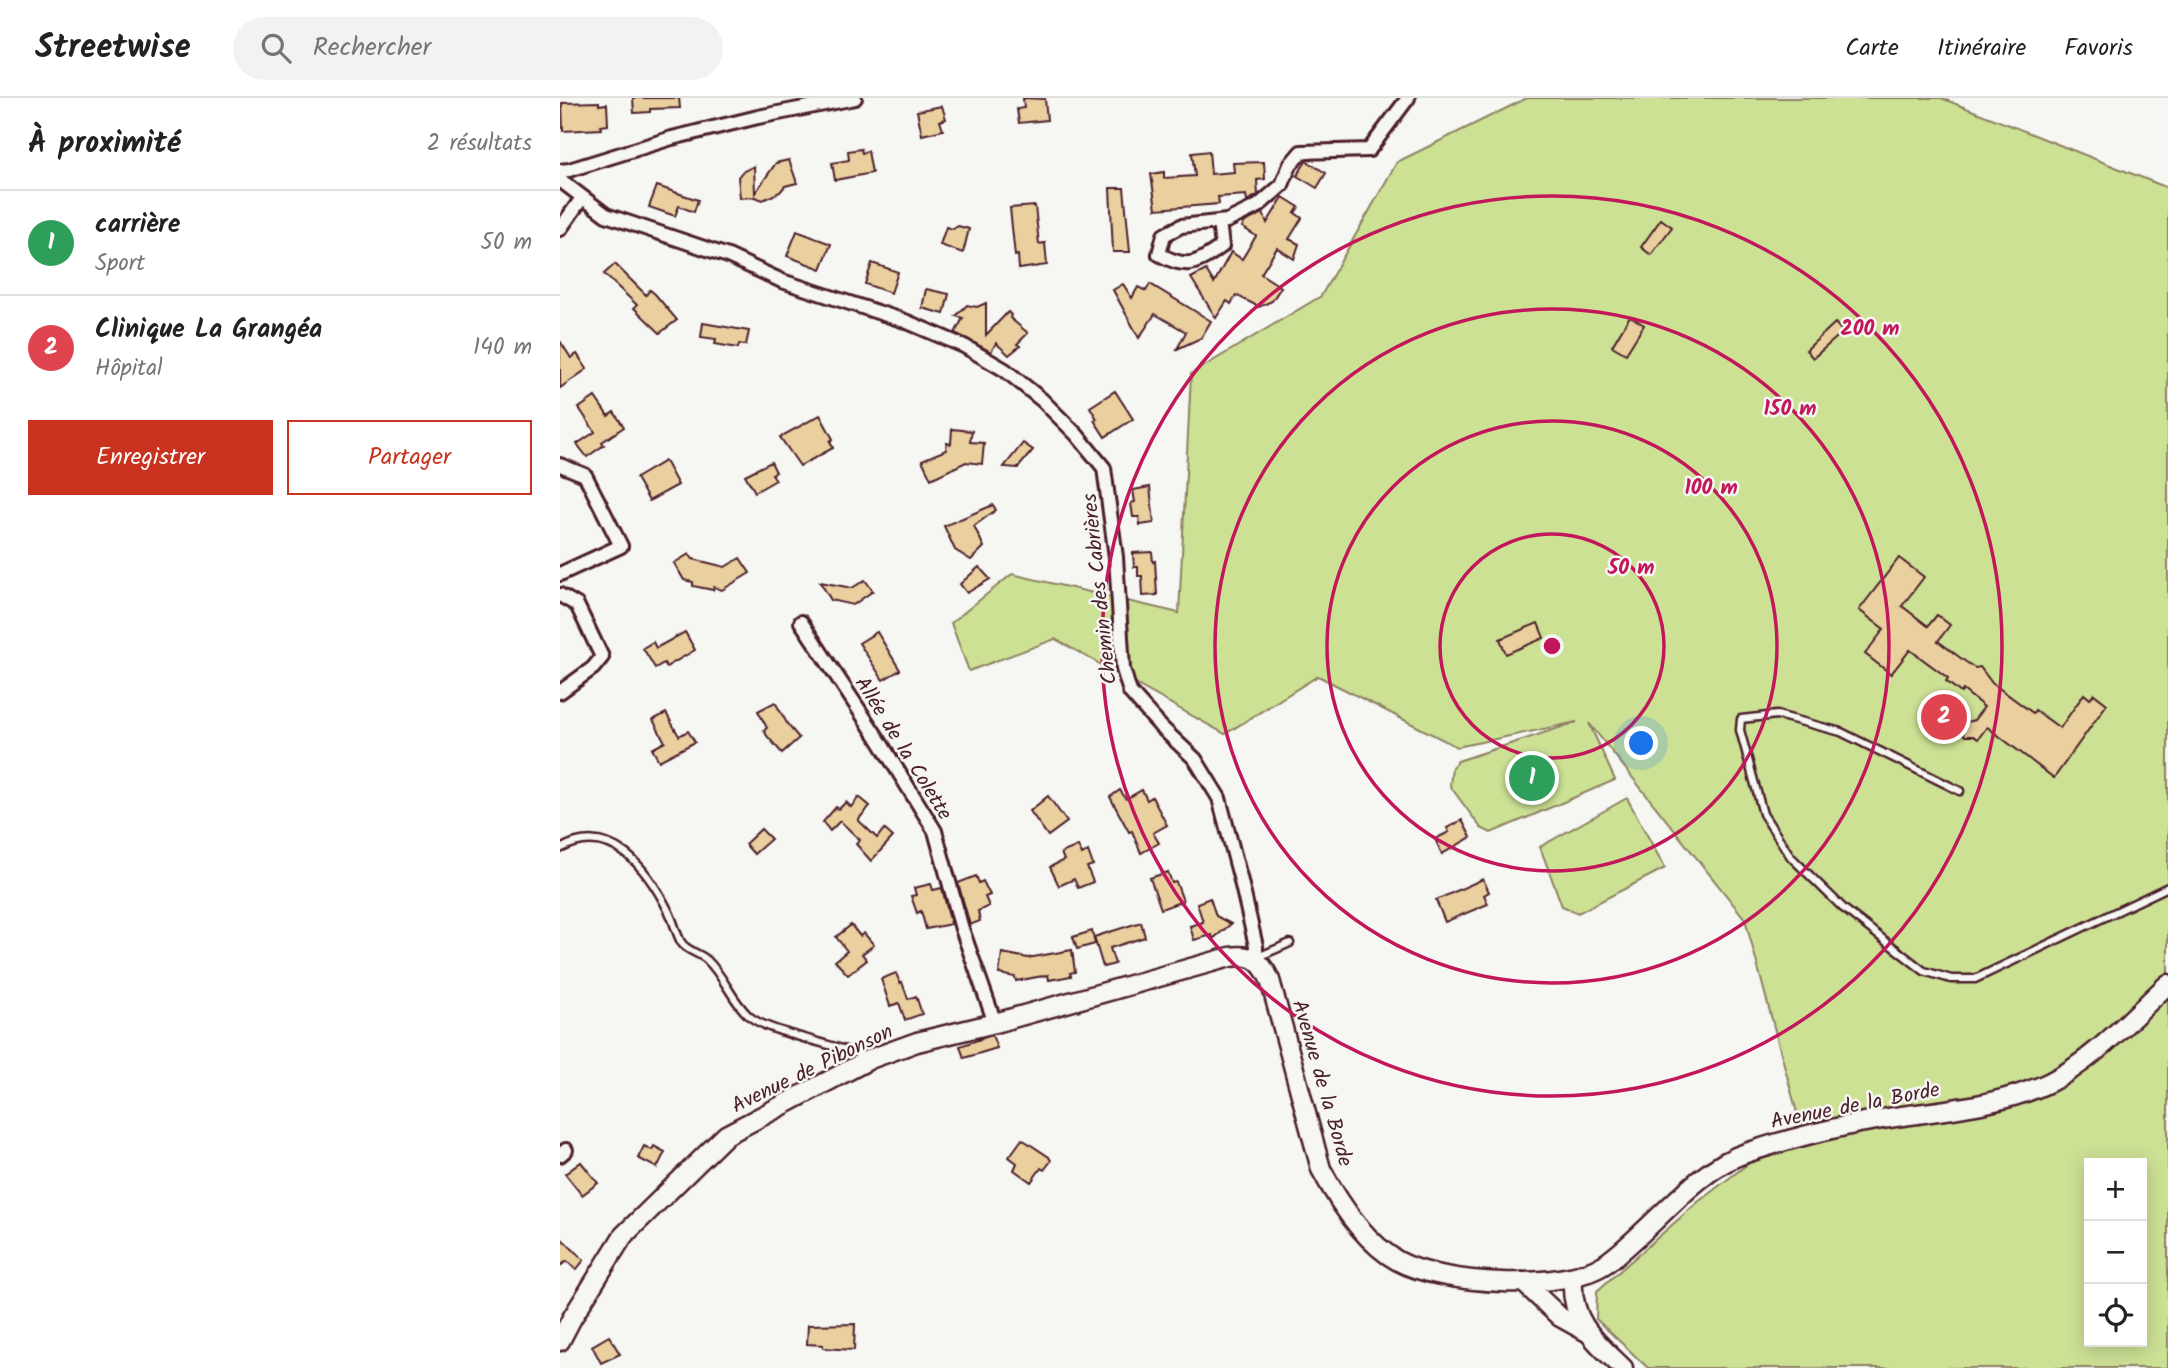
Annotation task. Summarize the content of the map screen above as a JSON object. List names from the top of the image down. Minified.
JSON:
{"streets":{"street":["Chemin des Cabrières","Allée de la Colette","Avenue de Pibonson","Avenue de la Borde"]},"crossings":[["Chemin des Cabrières","Avenue de Pibonson"],["Chemin des Cabrières","Avenue de la Borde"],["Allée de la Colette","Avenue de Pibonson"],["Avenue de Pibonson","Avenue de la Borde"]],"page":{"header":"Streetwise","search":"Rechercher","nav":["Carte","Itinéraire","Favoris"],"heading":["À proximité","2 résultats"],"list":[{"mark":"1","name":"carrière","note":"Sport","value":"50 m"},{"mark":"2","name":"Clinique La Grangéa","note":"Hôpital","value":"140 m"}],"buttons":["Enregistrer","Partager"],"pins":["2","1"],"map_buttons":["+","−"]},"rings":["200 m","150 m","100 m","50 m"]}
